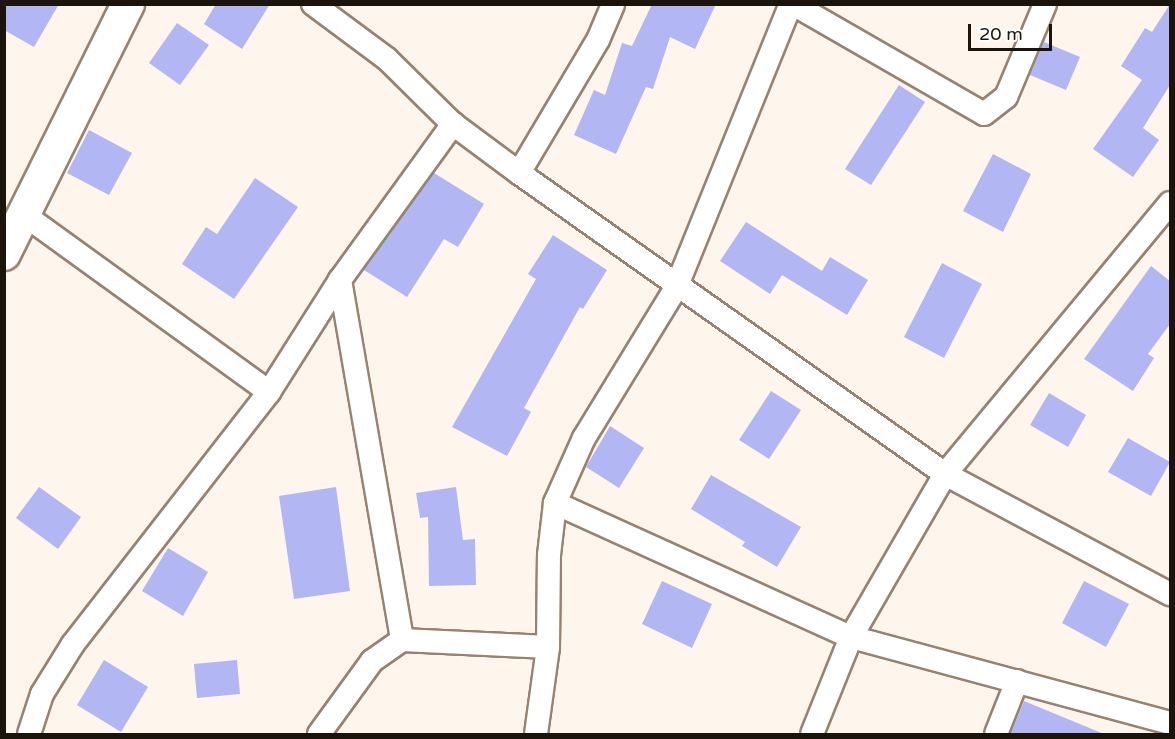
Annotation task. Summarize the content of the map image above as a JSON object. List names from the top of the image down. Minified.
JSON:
{"scale_bar":"20 m"}
